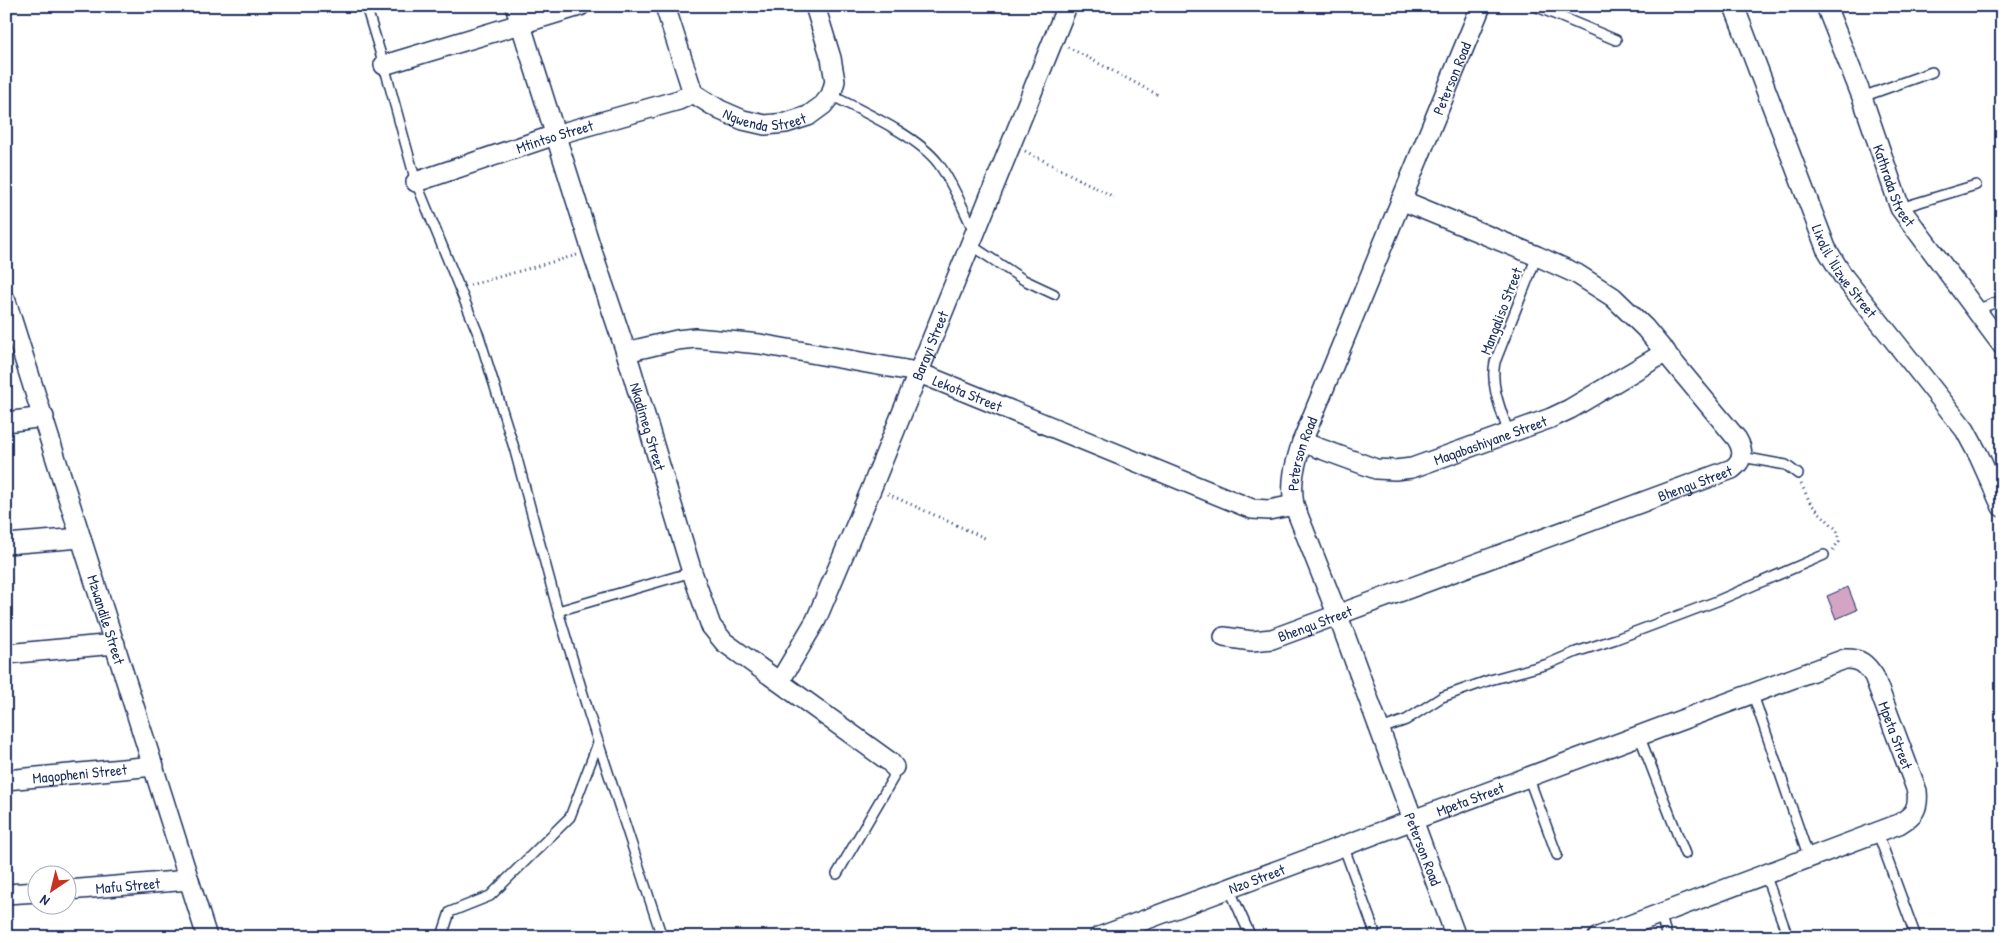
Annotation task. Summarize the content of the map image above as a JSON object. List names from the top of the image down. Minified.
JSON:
{"streets":{"street":["Peterson Road","Ngwenda Street","Mtintso Street","Kathrada Street","Lixolil 'Ilizwe Street","Barayi Street","Lekota Street","Nkadimeg Street","Maqabashiyane Street","Bhengu Street","Mzwandile Street","Mpeta Street","Magopheni Street","Nzo Street","Mafu Street"],"lane":["Mangaliso Street"]},"crossings":[["Peterson Road","Lekota Street"],["Peterson Road","Maqabashiyane Street"],["Peterson Road","Bhengu Street"],["Peterson Road","Mpeta Street"],["Peterson Road","Nzo Street"],["Ngwenda Street","Mtintso Street"],["Mtintso Street","Nkadimeg Street"],["Mangaliso Street","Maqabashiyane Street"],["Mangaliso Street","Bhengu Street"],["Barayi Street","Lekota Street"],["Barayi Street","Nkadimeg Street"],["Lekota Street","Nkadimeg Street"],["Maqabashiyane Street","Bhengu Street"],["Mzwandile Street","Magopheni Street"],["Mzwandile Street","Mafu Street"],["Mpeta Street","Nzo Street"]],"north":"bottom left"}
